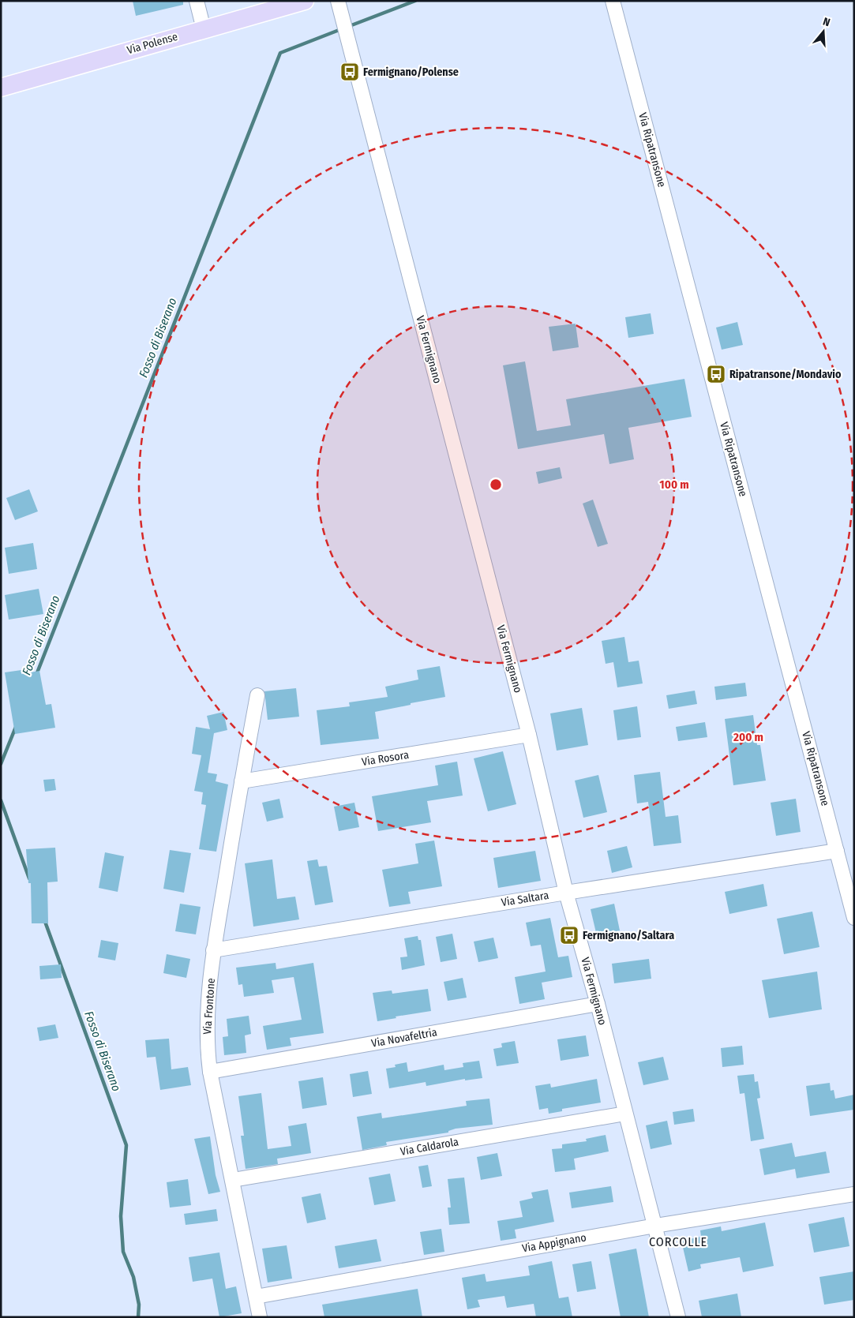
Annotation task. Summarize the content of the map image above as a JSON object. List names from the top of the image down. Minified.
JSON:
{"streets":{"main road":["Via Polense"],"street":["Via Ripatransone","Via Fermignano","Via Rosora","Via Saltara","Via Frontone","Via Novafeltria","Via Caldarola","Via Appignano"]},"crossings":[["Via Ripatransone","Via Saltara"],["Via Fermignano","Via Rosora"],["Via Fermignano","Via Saltara"],["Via Fermignano","Via Novafeltria"],["Via Fermignano","Via Caldarola"],["Via Fermignano","Via Appignano"],["Via Rosora","Via Frontone"],["Via Saltara","Via Frontone"],["Via Frontone","Via Novafeltria"],["Via Frontone","Via Caldarola"],["Via Frontone","Via Appignano"]],"districts":["CORCOLLE"],"water":["Fosso di Biserano"],"places":{"bus stop":["Fermignano/Polense","Ripatransone/Mondavio","Fermignano/Saltara"]},"north":"top","rings":["100 m","200 m"]}
